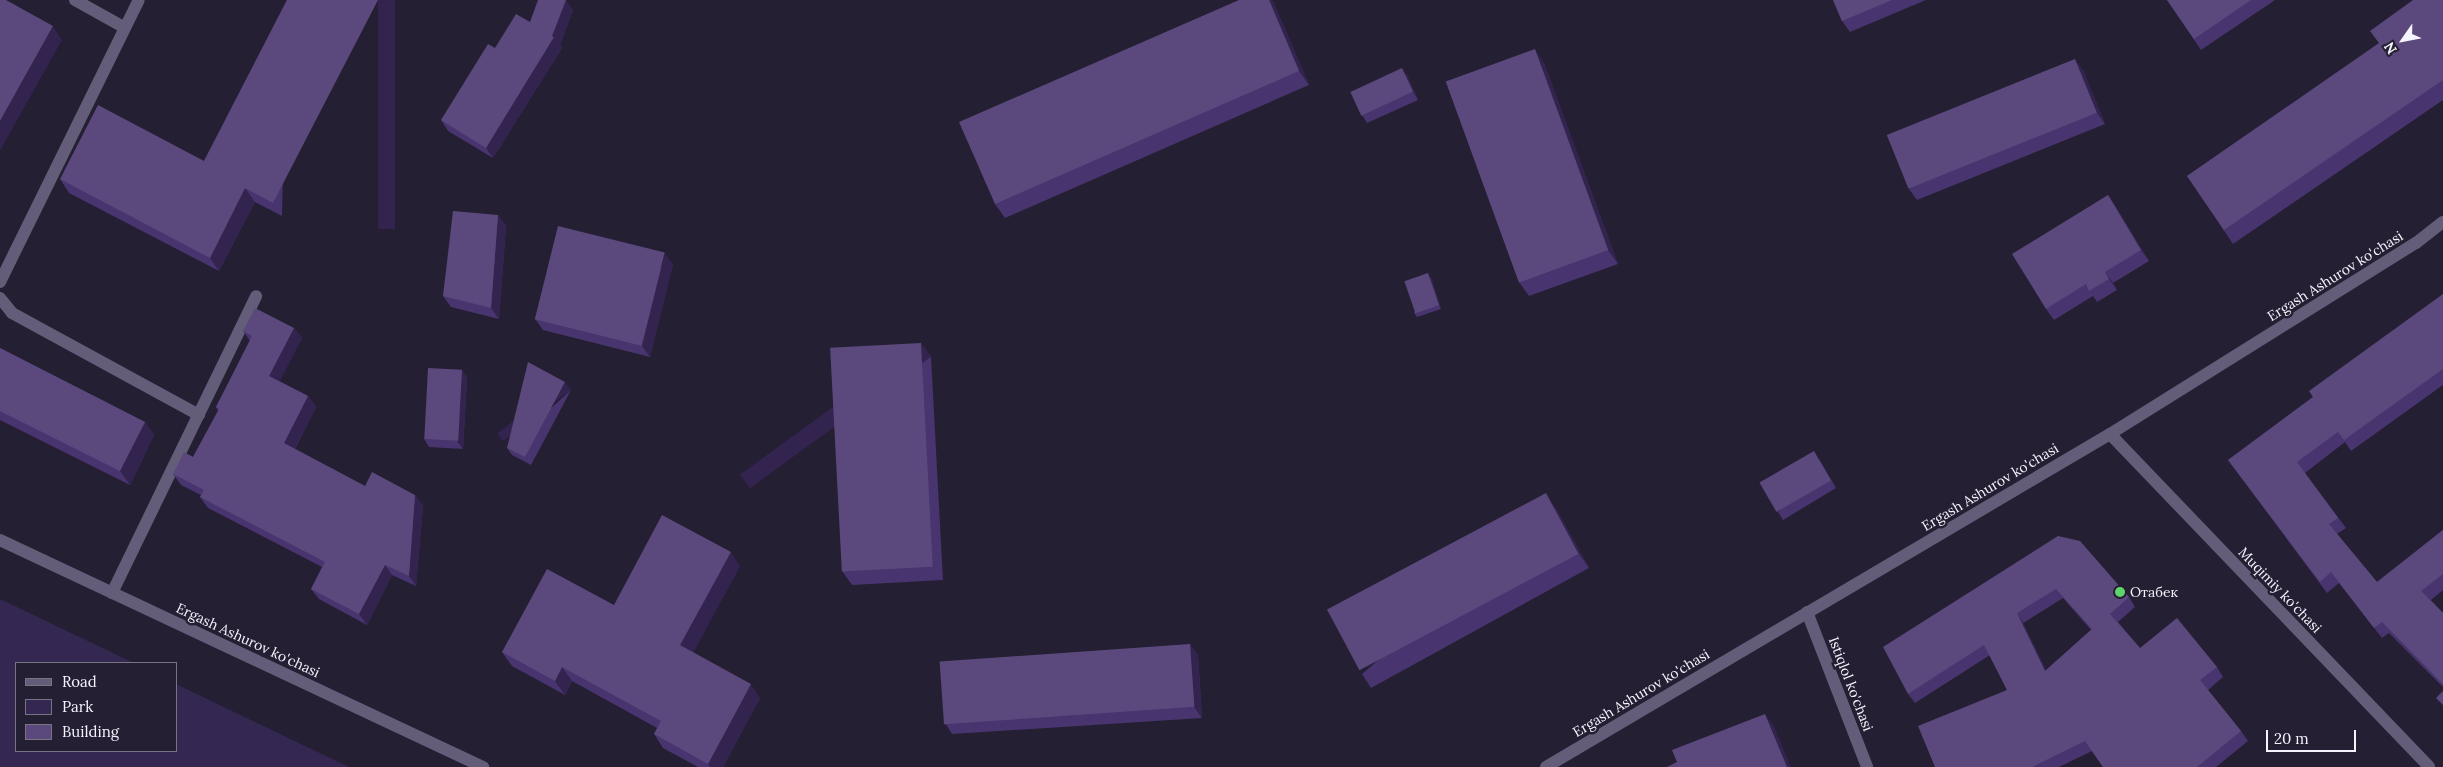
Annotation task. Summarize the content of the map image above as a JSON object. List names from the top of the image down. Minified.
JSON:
{"streets":{"street":["Ergash Ashurov ko'chasi","Muqimiy ko'chasi","Istiqlol ko'chasi"]},"crossings":[["Ergash Ashurov ko'chasi","Muqimiy ko'chasi"],["Ergash Ashurov ko'chasi","Istiqlol ko'chasi"]],"places":["Отабек"],"legend":["Road","Park","Building"],"scale_bar":"20 m","north":"bottom left"}
